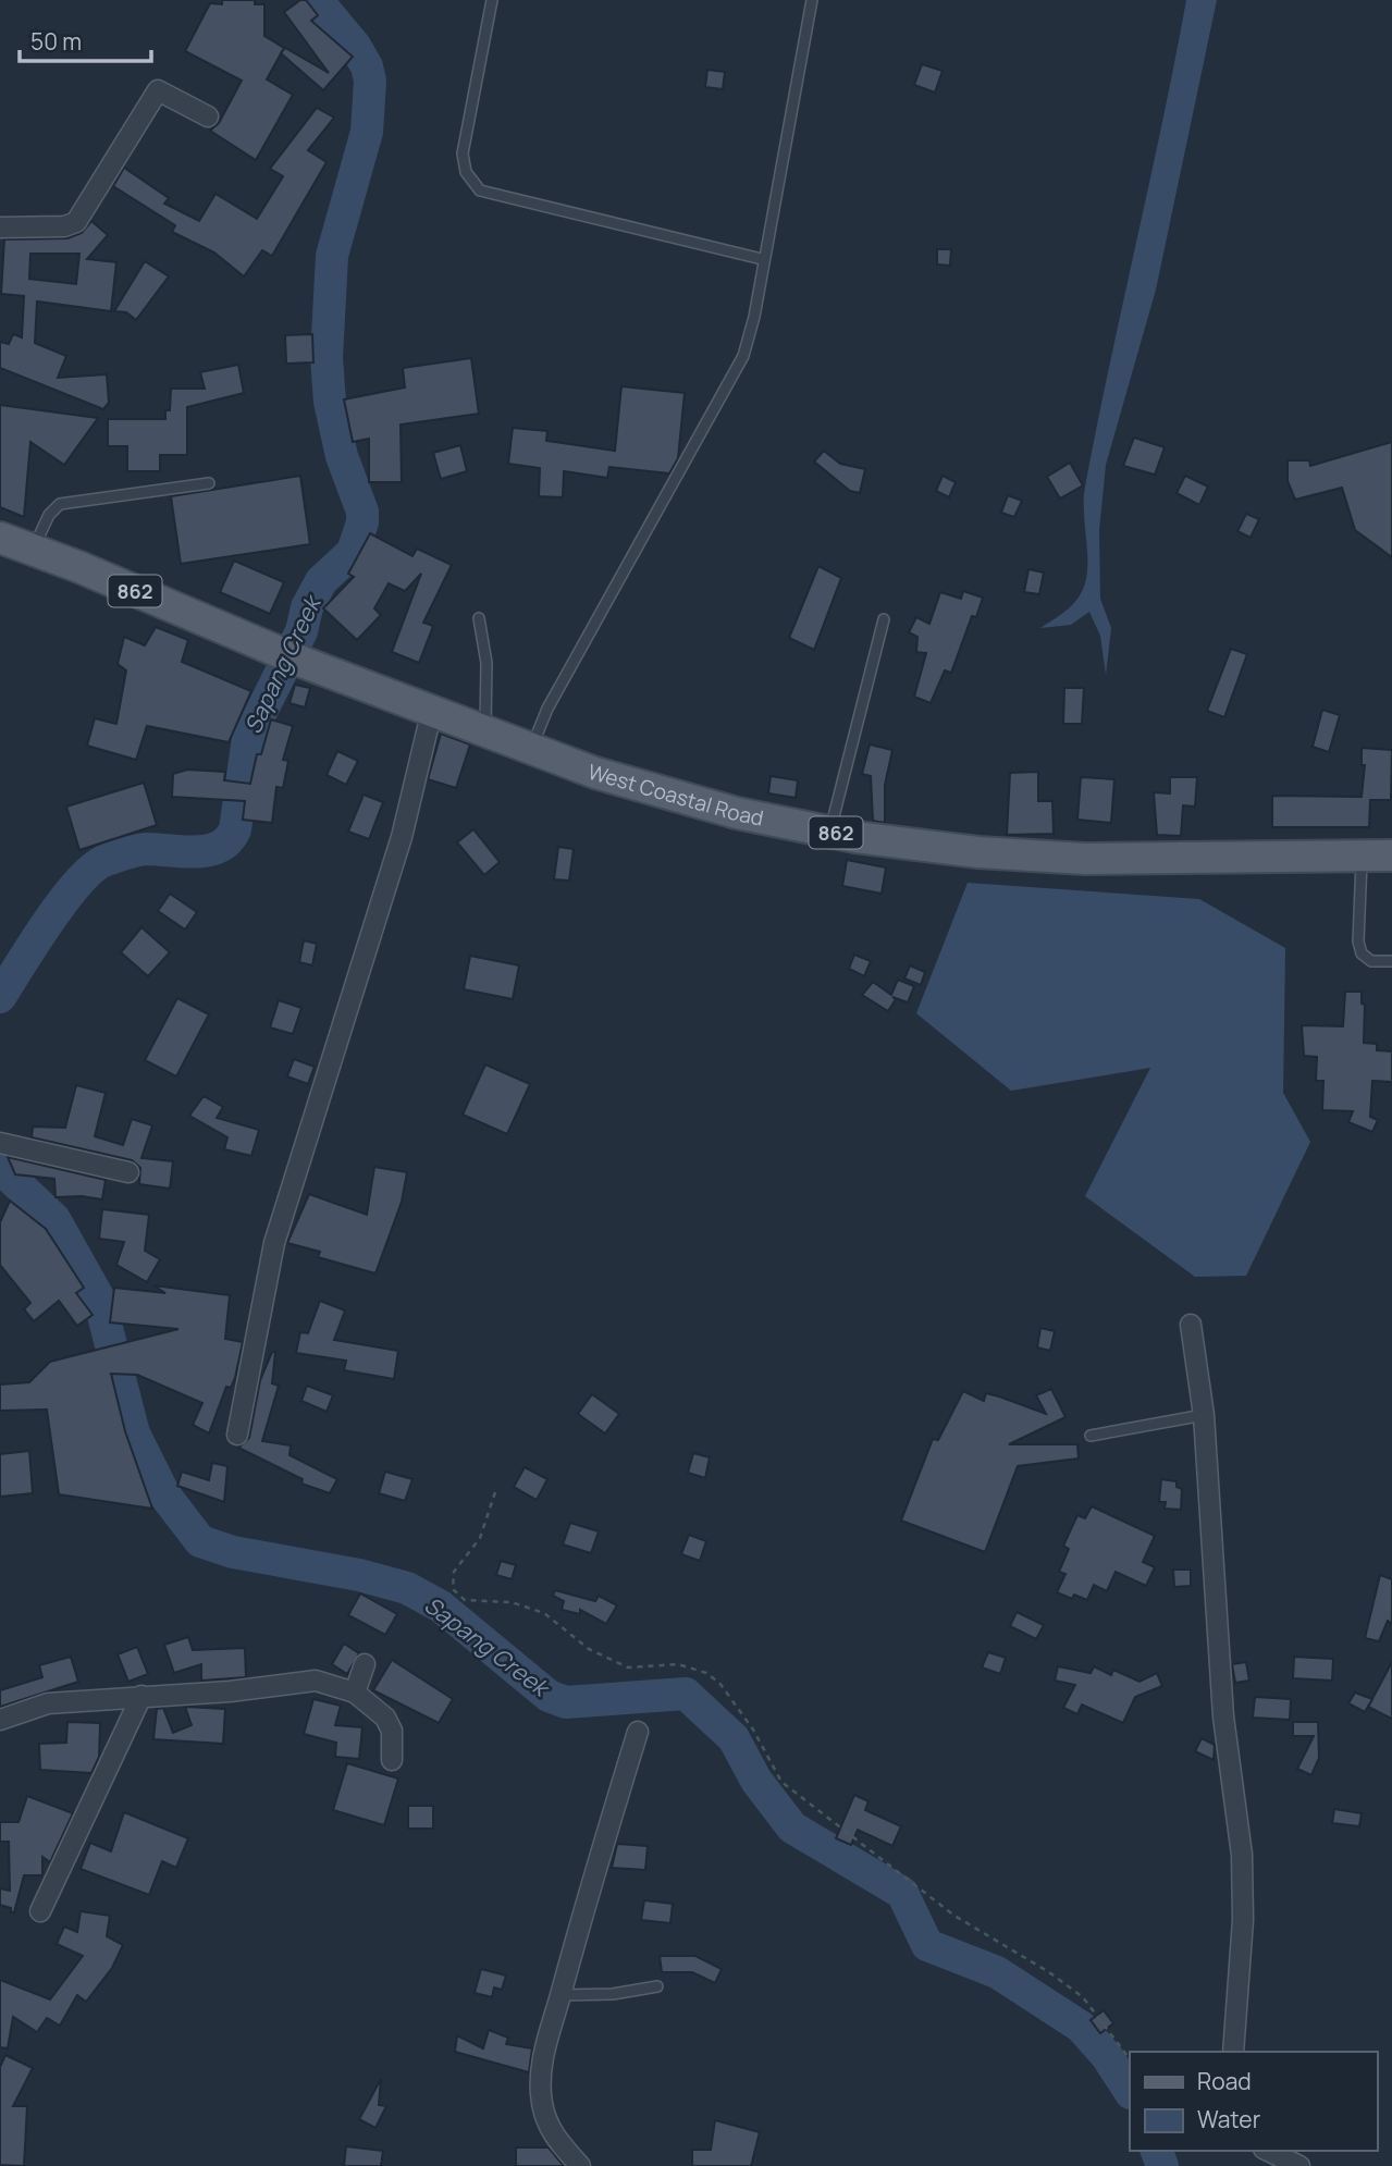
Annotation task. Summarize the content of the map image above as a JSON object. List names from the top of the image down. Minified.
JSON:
{"streets":{"main road":["862","West Coastal Road"]},"water":["Sapang Creek"],"legend":["Road","Water"],"scale_bar":"50 m"}
